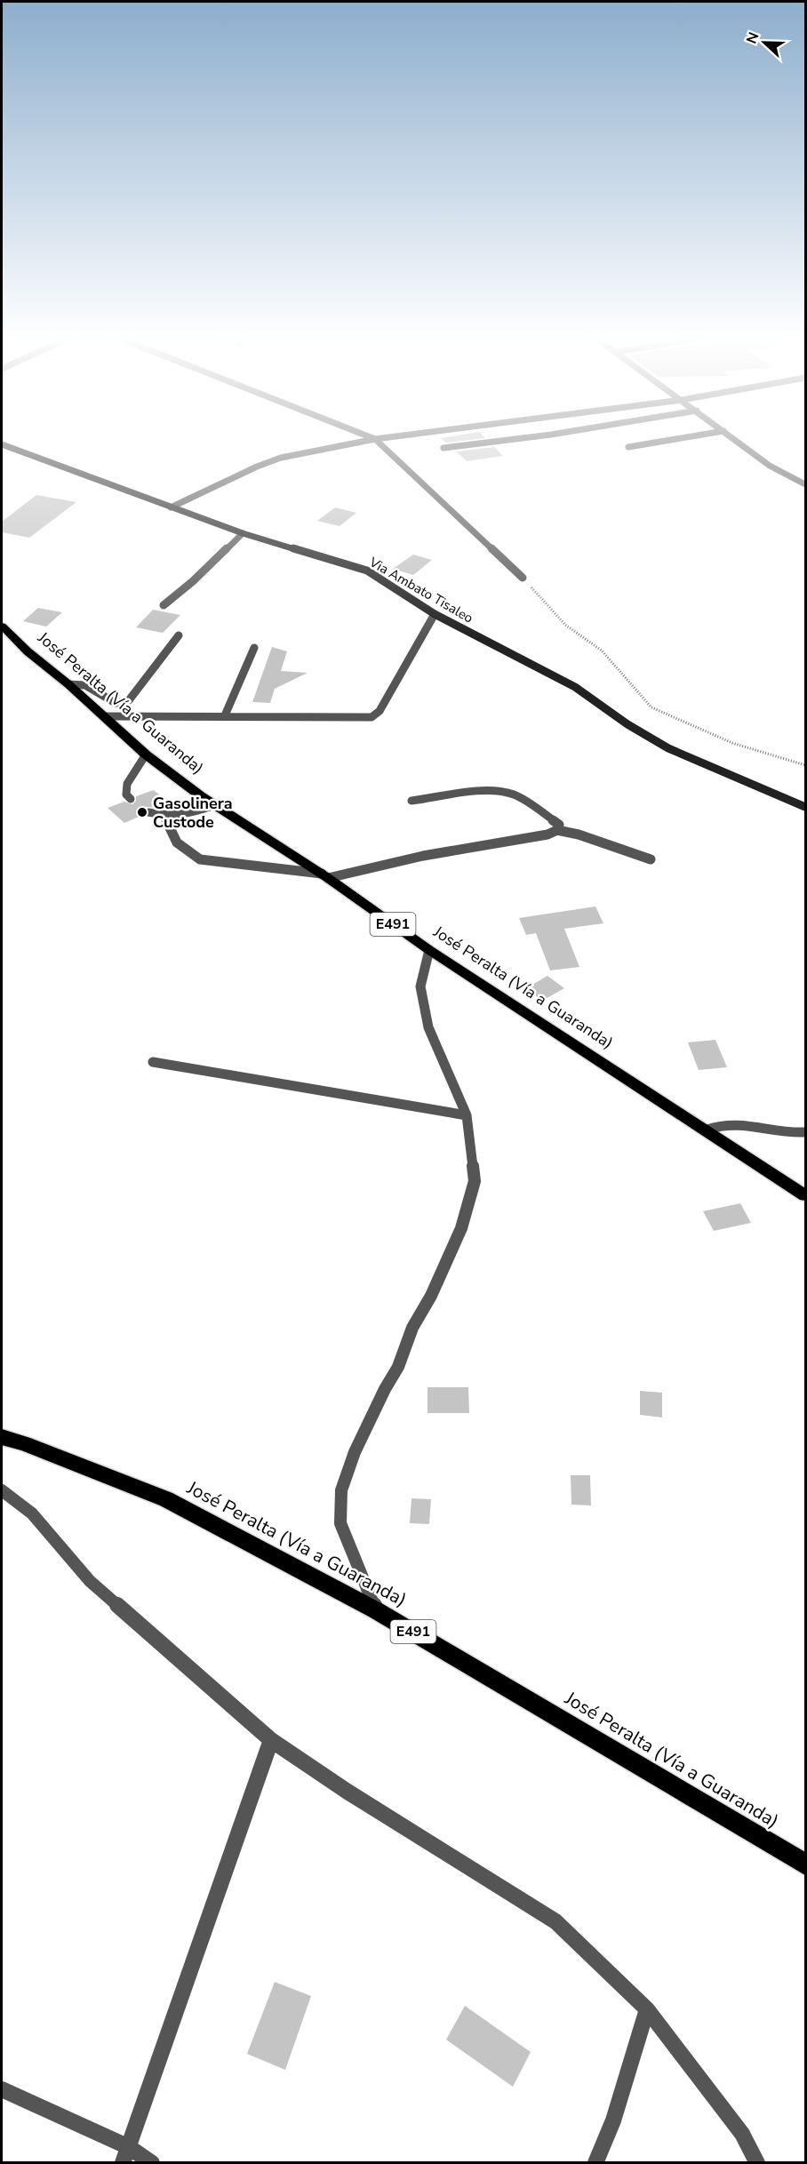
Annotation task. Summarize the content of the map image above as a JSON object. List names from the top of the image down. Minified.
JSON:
{"streets":{"highway":["José Peralta (Vía a Guaranda)","E491"],"main road":["Via Ambato Tisaleo"]},"places":["Gasolinera Custode"],"north":"left"}
